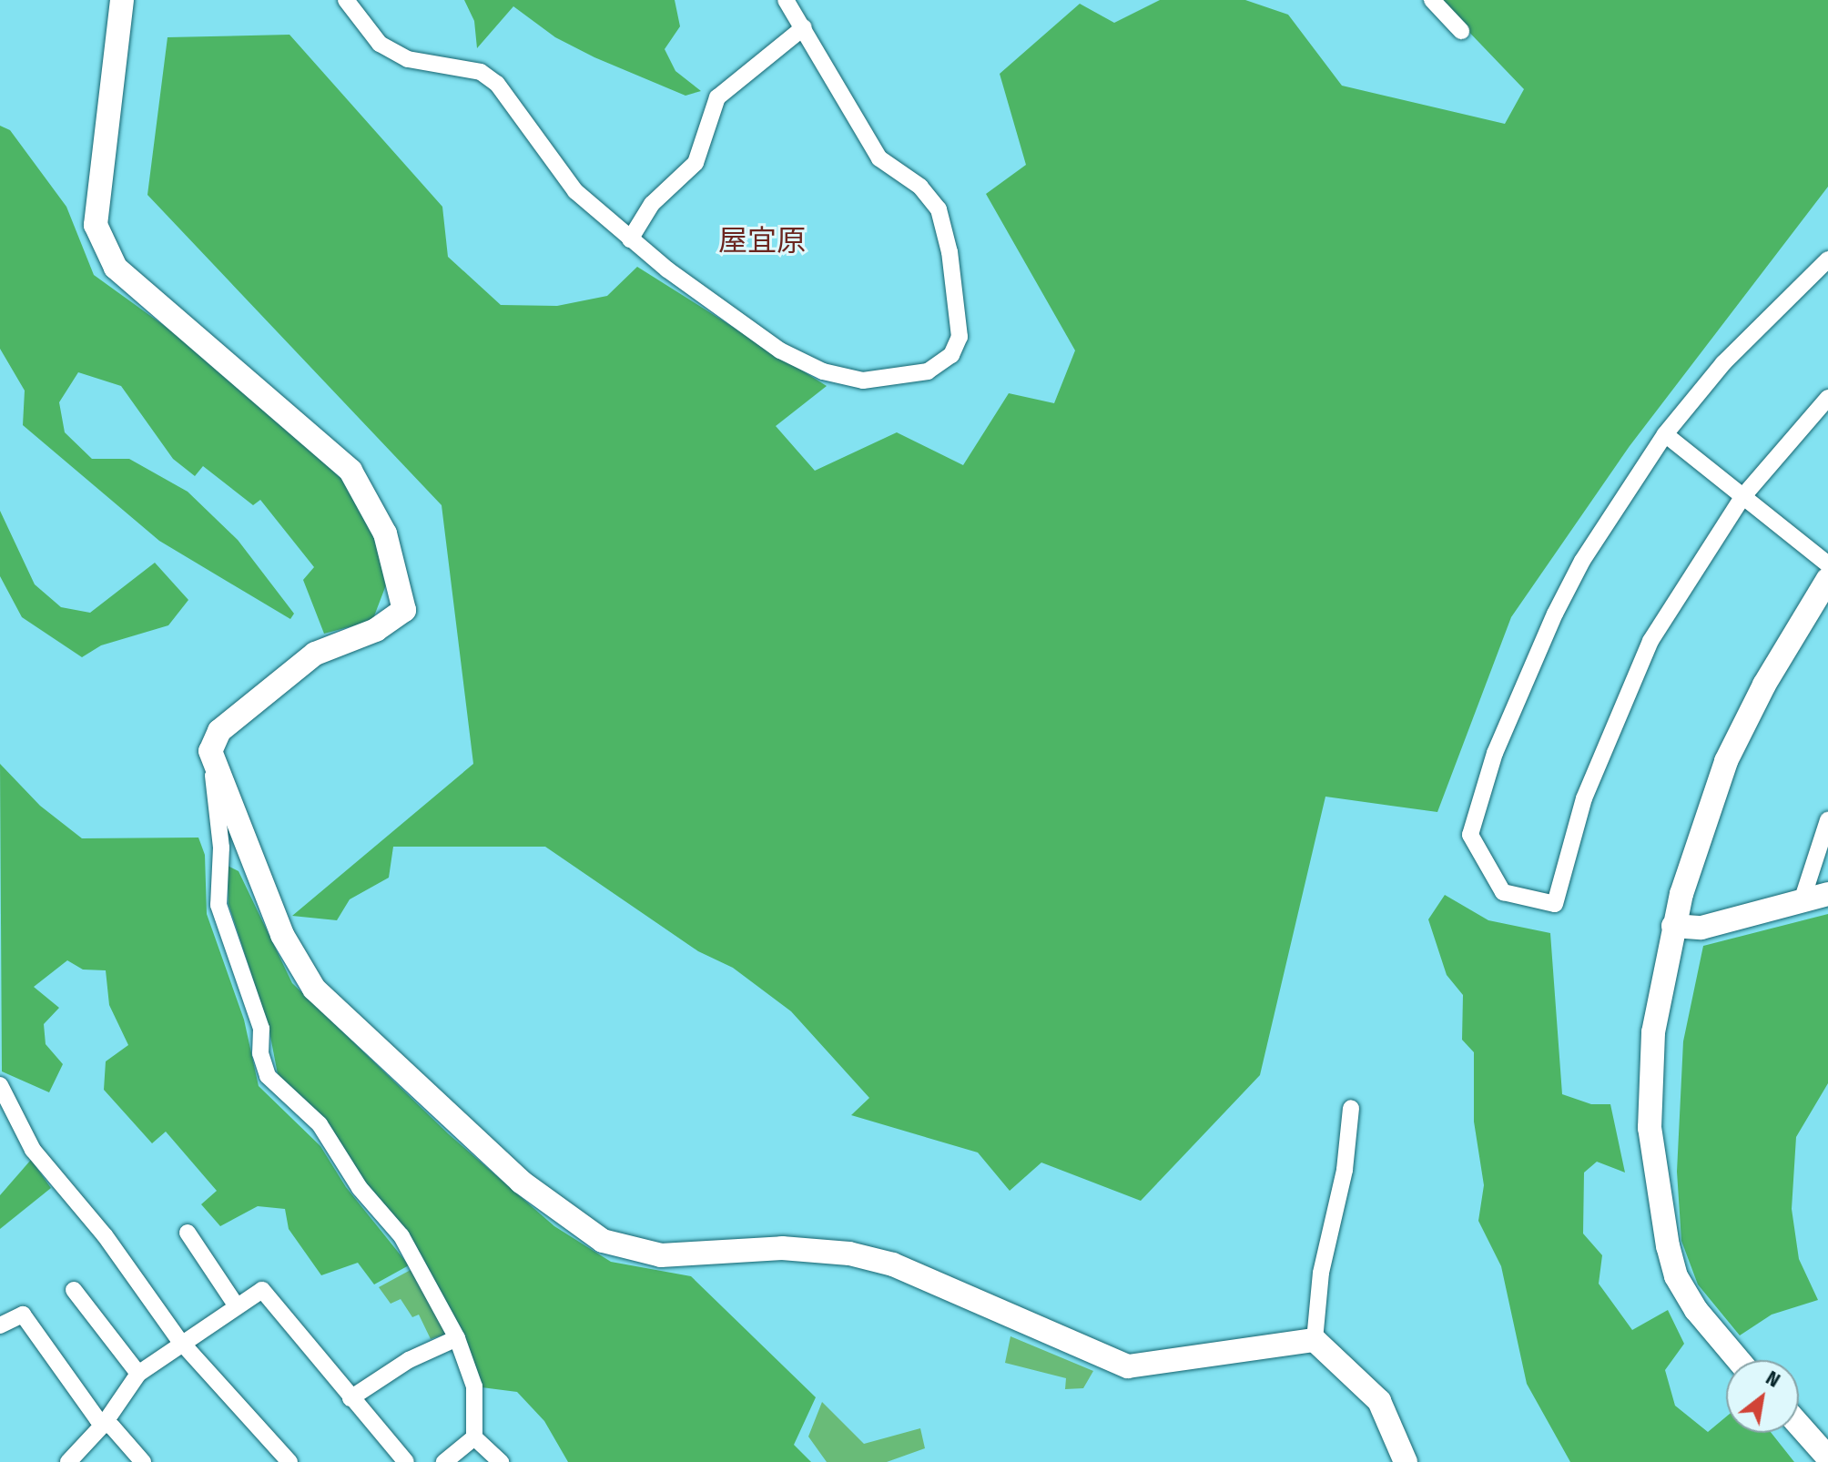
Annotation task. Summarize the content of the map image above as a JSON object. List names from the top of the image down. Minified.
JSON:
{"districts":["屋宜原"],"north":"top right"}
